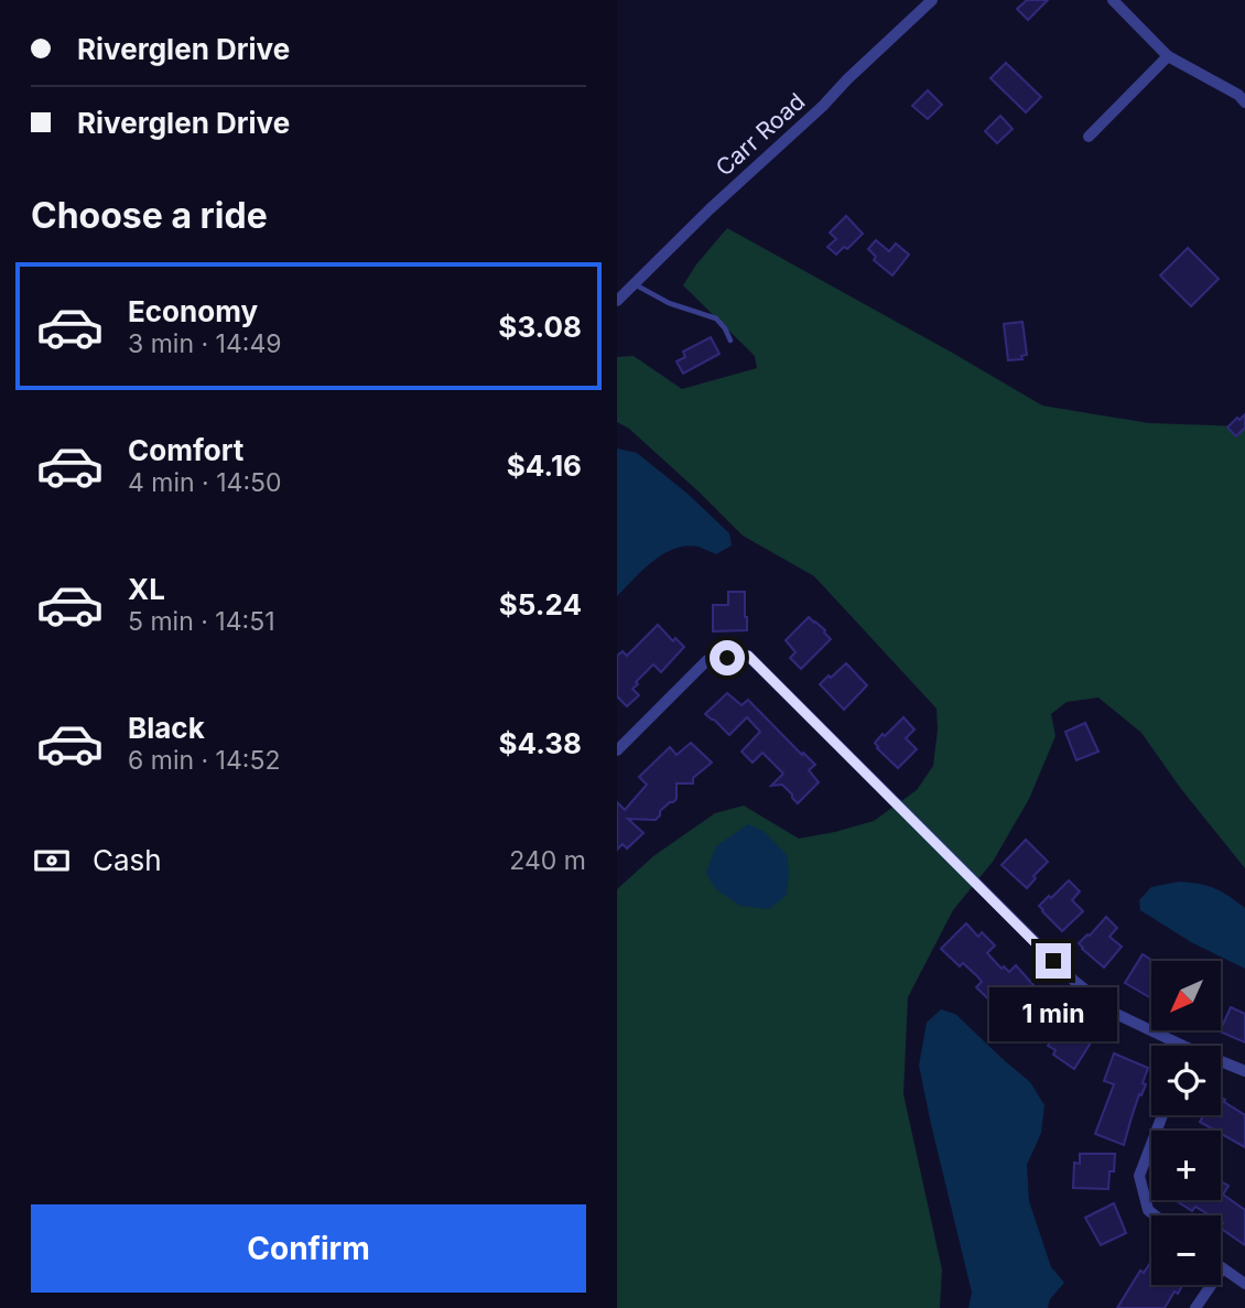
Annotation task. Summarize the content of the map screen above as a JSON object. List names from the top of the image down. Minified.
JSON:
{"streets":{"street":["Carr Road"]},"north":"bottom left","page":{"banner":["Riverglen Drive","Riverglen Drive"],"heading":"Choose a ride","list":[{"name":"Economy","note":"3 min · 14:49","value":"$3.08"},{"name":"Comfort","note":"4 min · 14:50","value":"$4.16"},{"name":"XL","note":"5 min · 14:51","value":"$5.24"},{"name":"Black","note":"6 min · 14:52","value":"$4.38"}],"pay":["Cash","240 m"],"map_buttons":["+","−"],"bubble":"1 min","buttons":"Confirm"}}
